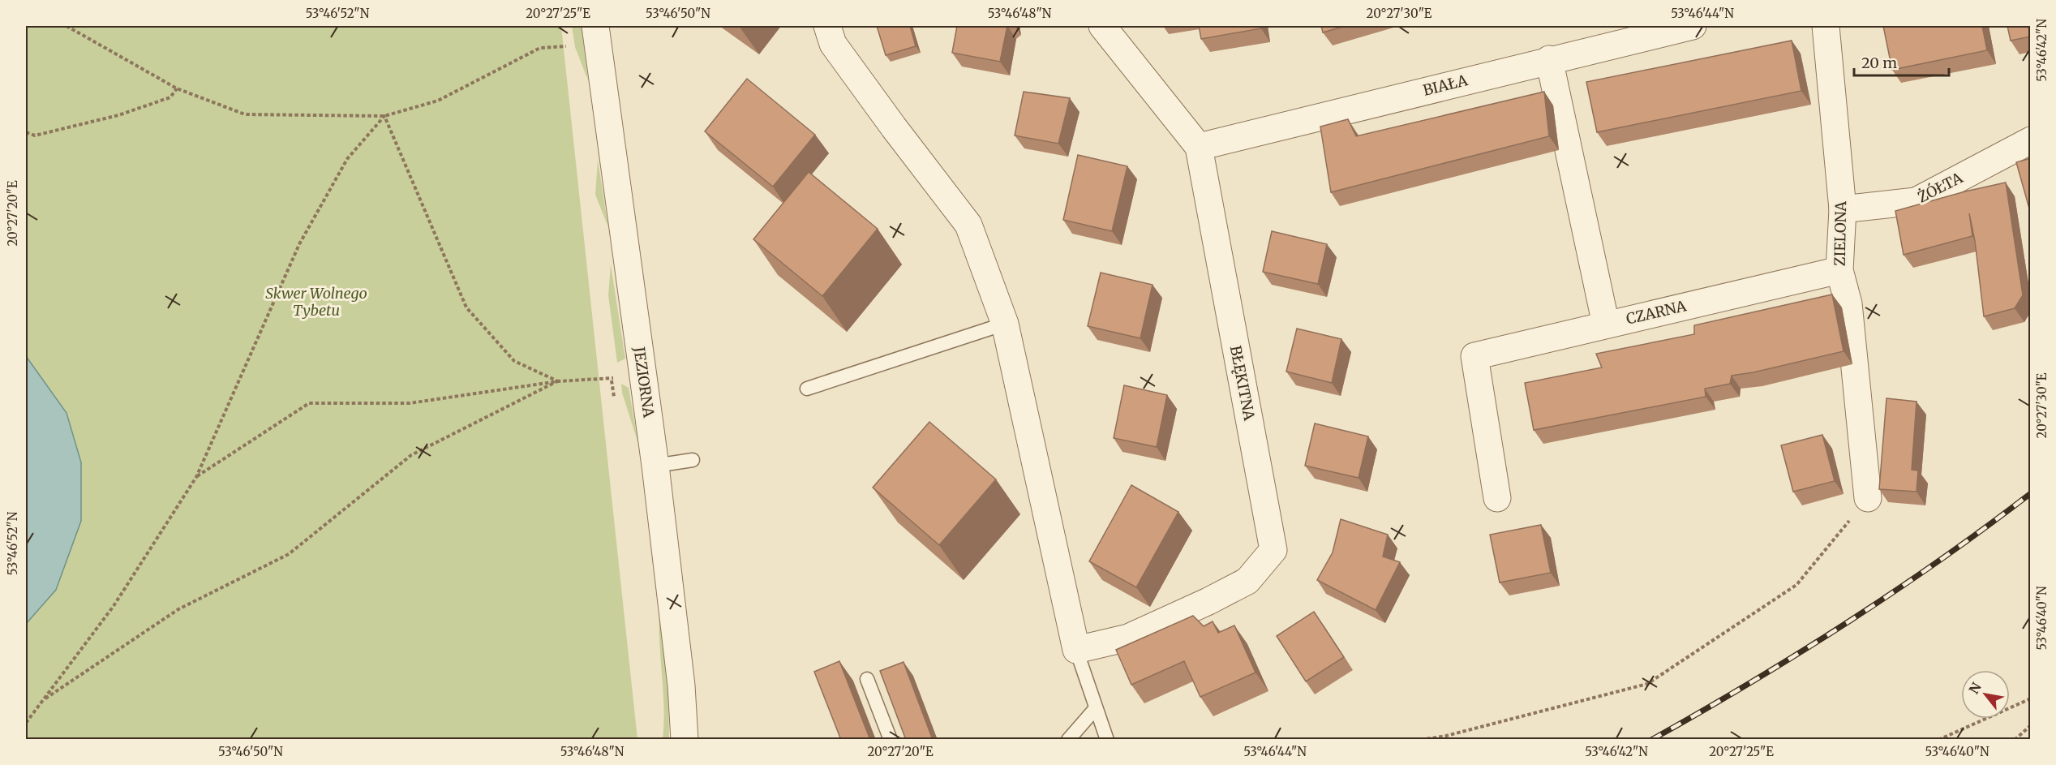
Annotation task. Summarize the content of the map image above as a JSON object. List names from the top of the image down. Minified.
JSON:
{"streets":{"street":["BIAŁA","ŻÓŁTA","ZIELONA","CZARNA","JEZIORNA","BŁĘKITNA"]},"crossings":[["BIAŁA","BŁĘKITNA"],["ŻÓŁTA","ZIELONA"],["ZIELONA","CZARNA"]],"parks":["Skwer Wolnego Tybetu"],"scale_bar":"20 m","north":"top left","coordinates":["53°46'52\"N","20°27'25\"E","53°46'50\"N","53°46'48\"N","20°27'30\"E","53°46'44\"N","53°46'42\"N","20°27'20\"E","53°46'40\"N"]}
